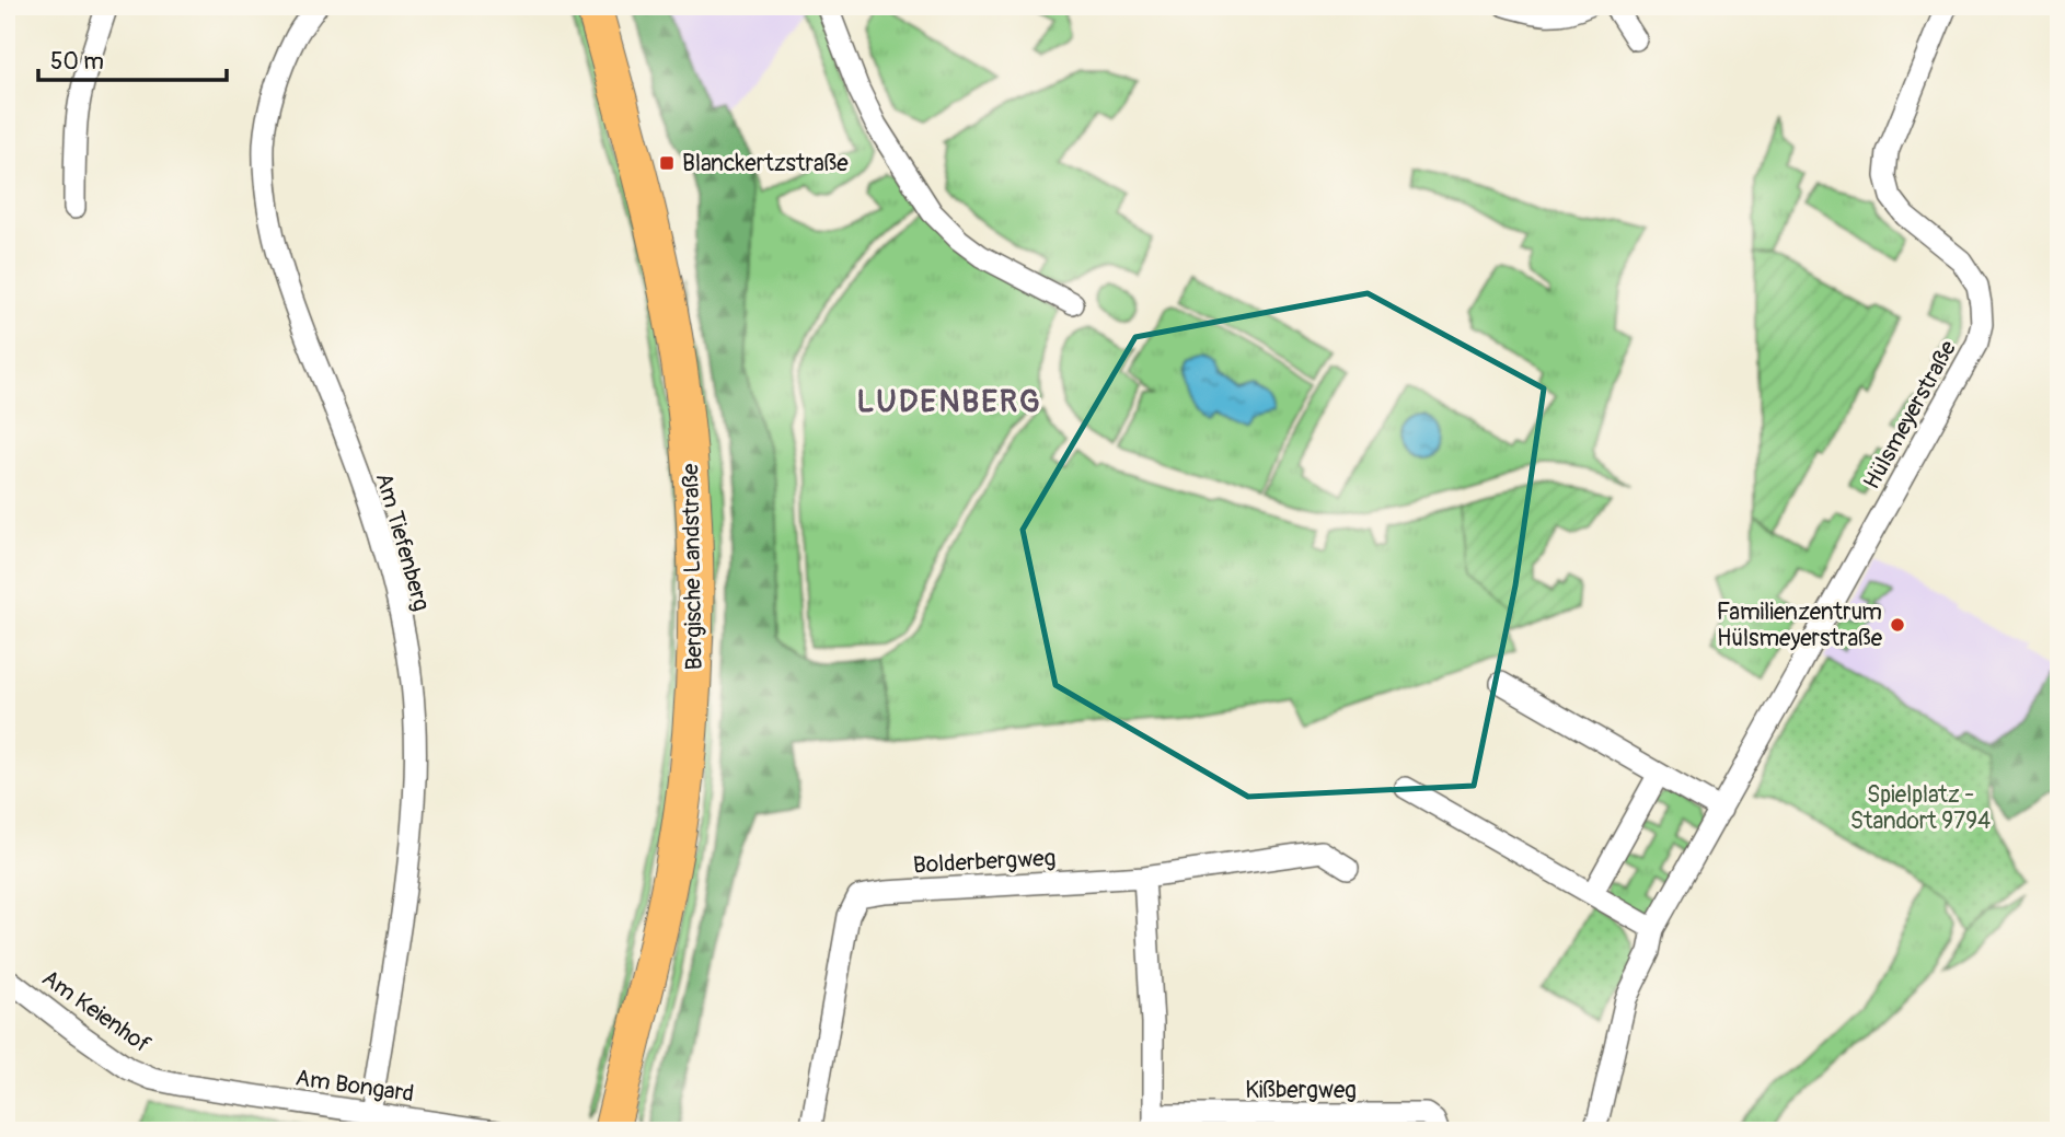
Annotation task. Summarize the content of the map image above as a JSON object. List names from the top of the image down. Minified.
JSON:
{"streets":{"main road":["Bergische Landstraße"],"street":["Hülsmeyerstraße","Am Tiefenberg","Bolderbergweg","Am Keienhof","Am Bongard","Kißbergweg"]},"crossings":[["Am Tiefenberg","Am Bongard"],["Bolderbergweg","Kißbergweg"],["Am Keienhof","Am Bongard"]],"districts":["LUDENBERG"],"parks":["Spielplatz - Standort 9794"],"places":{"transit":["Blanckertzstraße"],"other":["Familienzentrum Hülsmeyerstraße"]},"scale_bar":"50 m"}
